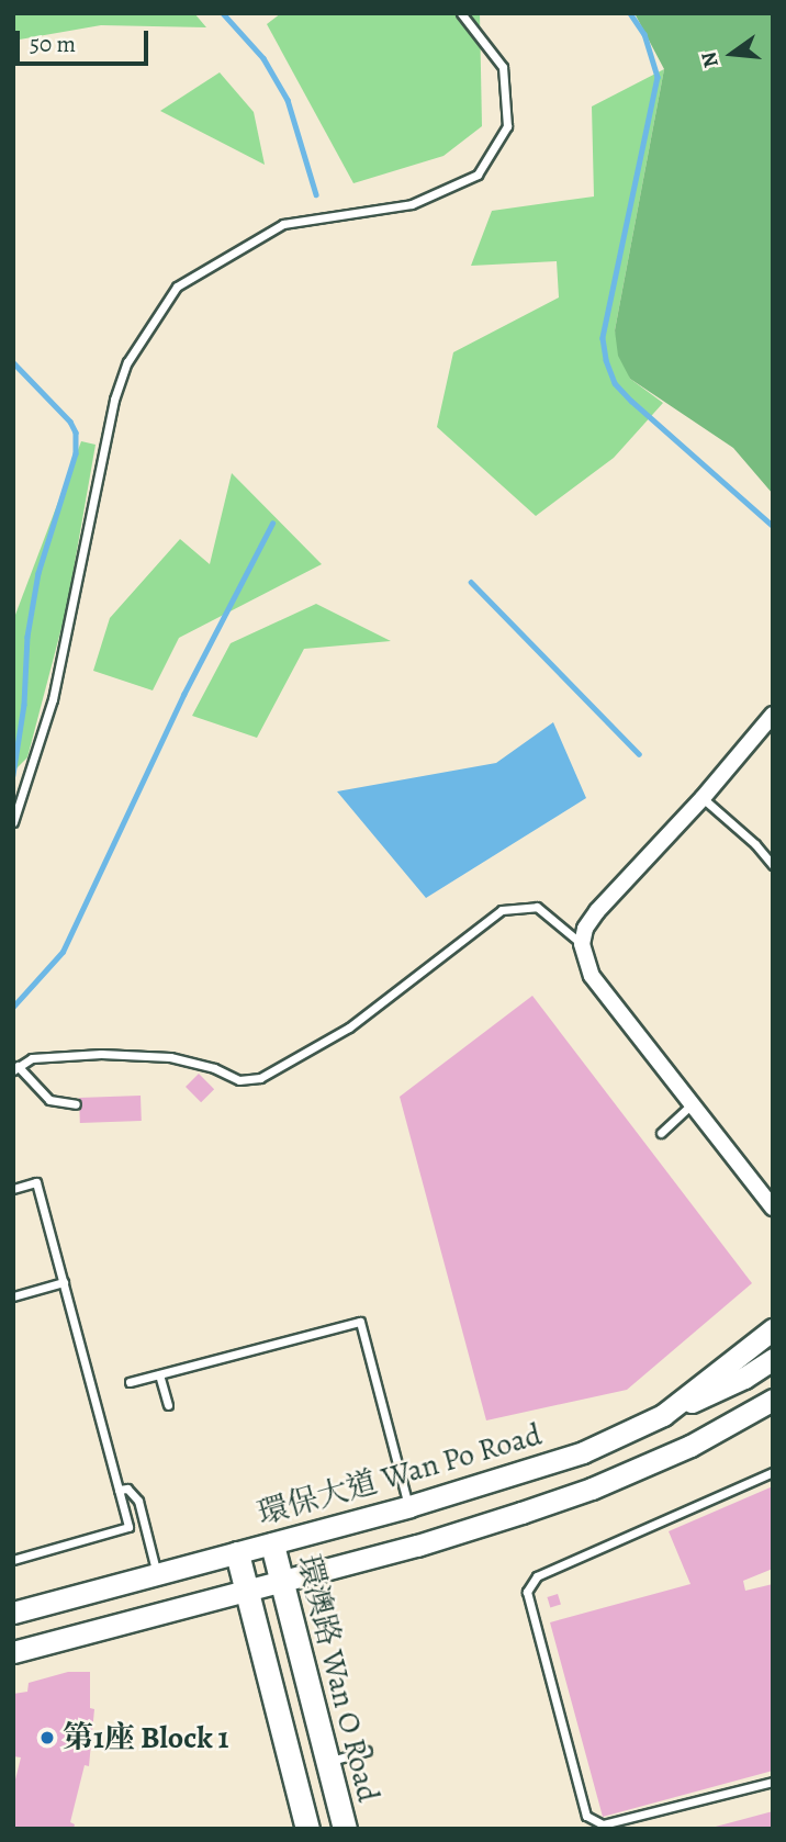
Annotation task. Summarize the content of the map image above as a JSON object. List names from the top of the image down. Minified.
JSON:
{"streets":{"main road":["環保大道 Wan Po Road","環澳路 Wan O Road"]},"crossings":[["環保大道 Wan Po Road","環澳路 Wan O Road"]],"places":["第1座 Block 1"],"scale_bar":"50 m","north":"left"}
